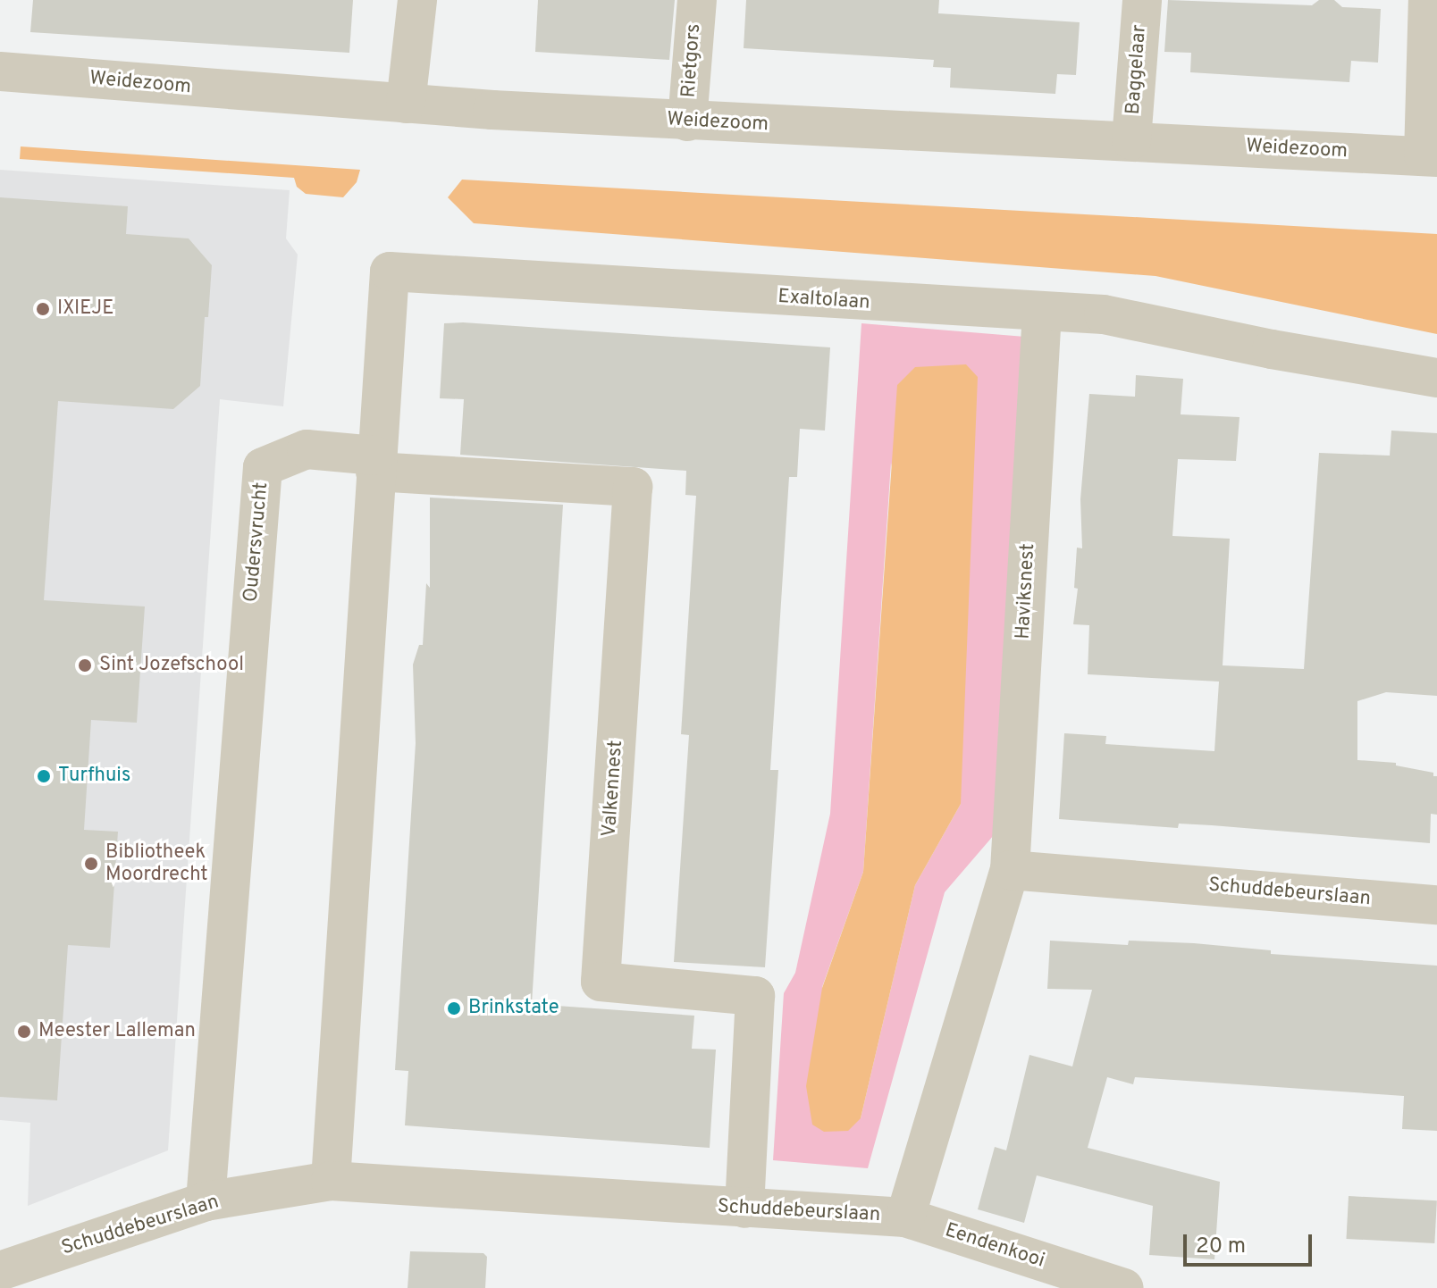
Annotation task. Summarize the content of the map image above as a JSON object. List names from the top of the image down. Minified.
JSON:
{"streets":{"street":["Rietgors","Baggelaar","Weidezoom","Exaltolaan","Oudersvrucht","Haviksnest","Valkennest","Schuddebeurslaan","Eendenkooi"]},"crossings":[["Rietgors","Weidezoom"],["Baggelaar","Weidezoom"],["Exaltolaan","Oudersvrucht"],["Exaltolaan","Haviksnest"],["Exaltolaan","Valkennest"],["Oudersvrucht","Valkennest"],["Oudersvrucht","Schuddebeurslaan"],["Haviksnest","Schuddebeurslaan"],["Valkennest","Schuddebeurslaan"],["Schuddebeurslaan","Eendenkooi"]],"places":["IXIEJE","Sint Jozefschool","Turfhuis","Bibliotheek Moordrecht","Brinkstate","Meester Lalleman"],"scale_bar":"20 m"}
